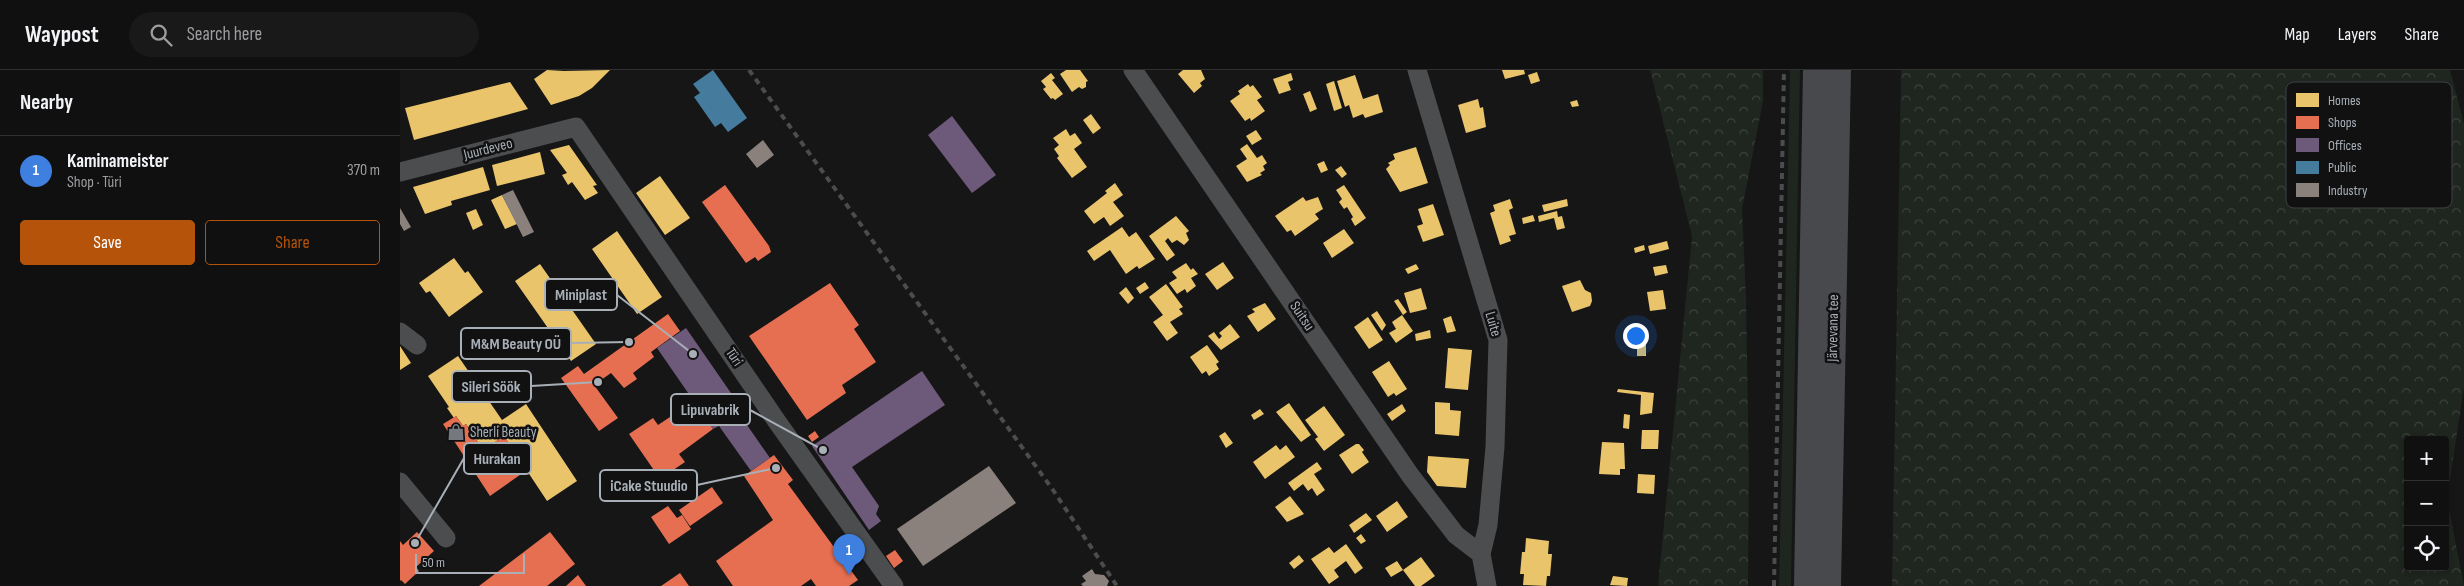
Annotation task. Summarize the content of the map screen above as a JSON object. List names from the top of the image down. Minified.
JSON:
{"streets":{"highway":["Järvevana tee"],"street":["Juurdeveo","Suitsu","Luite","Türi"]},"crossings":[["Juurdeveo","Türi"],["Suitsu","Luite"]],"places":{"other":["M&M Beauty OÜ","Miniplast","Sileri Söök","Lipuvabrik","iCake Stuudio","Hurakan"],"shop":["Sherli Beauty"]},"legend":["Homes","Shops","Offices","Public","Industry"],"scale_bar":"50 m","page":{"header":"Waypost","search":"Search here","nav":["Map","Layers","Share"],"heading":"Nearby","list":[{"mark":"1","name":"Kaminameister","note":"Shop · Türi","value":"370 m"}],"buttons":["Save","Share"],"map_buttons":["+","−"],"pins":"1","scale":"50 m"}}
